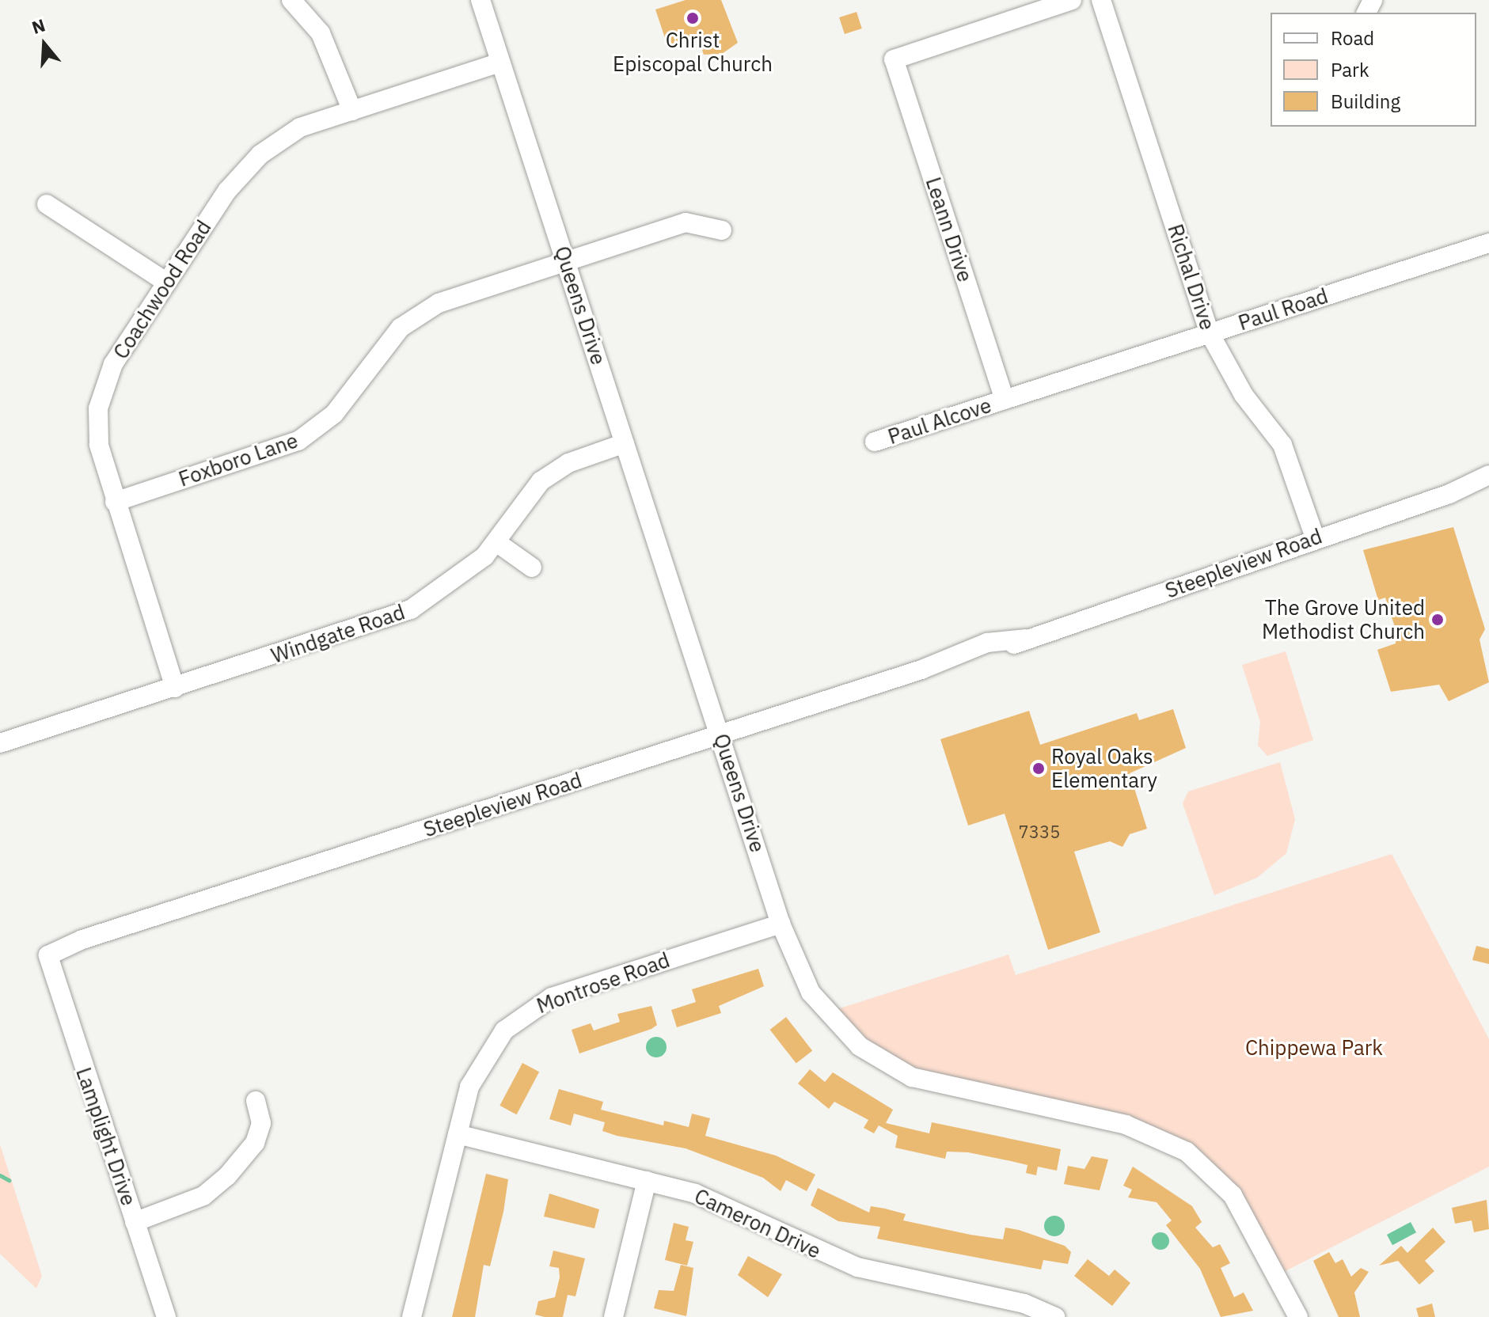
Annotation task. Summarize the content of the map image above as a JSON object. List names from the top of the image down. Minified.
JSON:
{"streets":{"street":["Leann Drive","Richal Drive","Coachwood Road","Queens Drive","Paul Road","Paul Alcove","Foxboro Lane","Steepleview Road","Windgate Road","Montrose Road","Lamplight Drive","Cameron Drive"]},"crossings":[["Leann Drive","Paul Road"],["Leann Drive","Paul Alcove"],["Richal Drive","Paul Road"],["Richal Drive","Steepleview Road"],["Coachwood Road","Queens Drive"],["Coachwood Road","Foxboro Lane"],["Coachwood Road","Windgate Road"],["Queens Drive","Foxboro Lane"],["Queens Drive","Steepleview Road"],["Queens Drive","Windgate Road"],["Queens Drive","Montrose Road"],["Paul Road","Paul Alcove"],["Steepleview Road","Lamplight Drive"],["Montrose Road","Cameron Drive"]],"parks":["Chippewa Park"],"places":["Christ Episcopal Church","The Grove United Methodist Church","Royal Oaks Elementary"],"house_numbers":["7335"],"legend":["Road","Park","Building"],"north":"top"}
